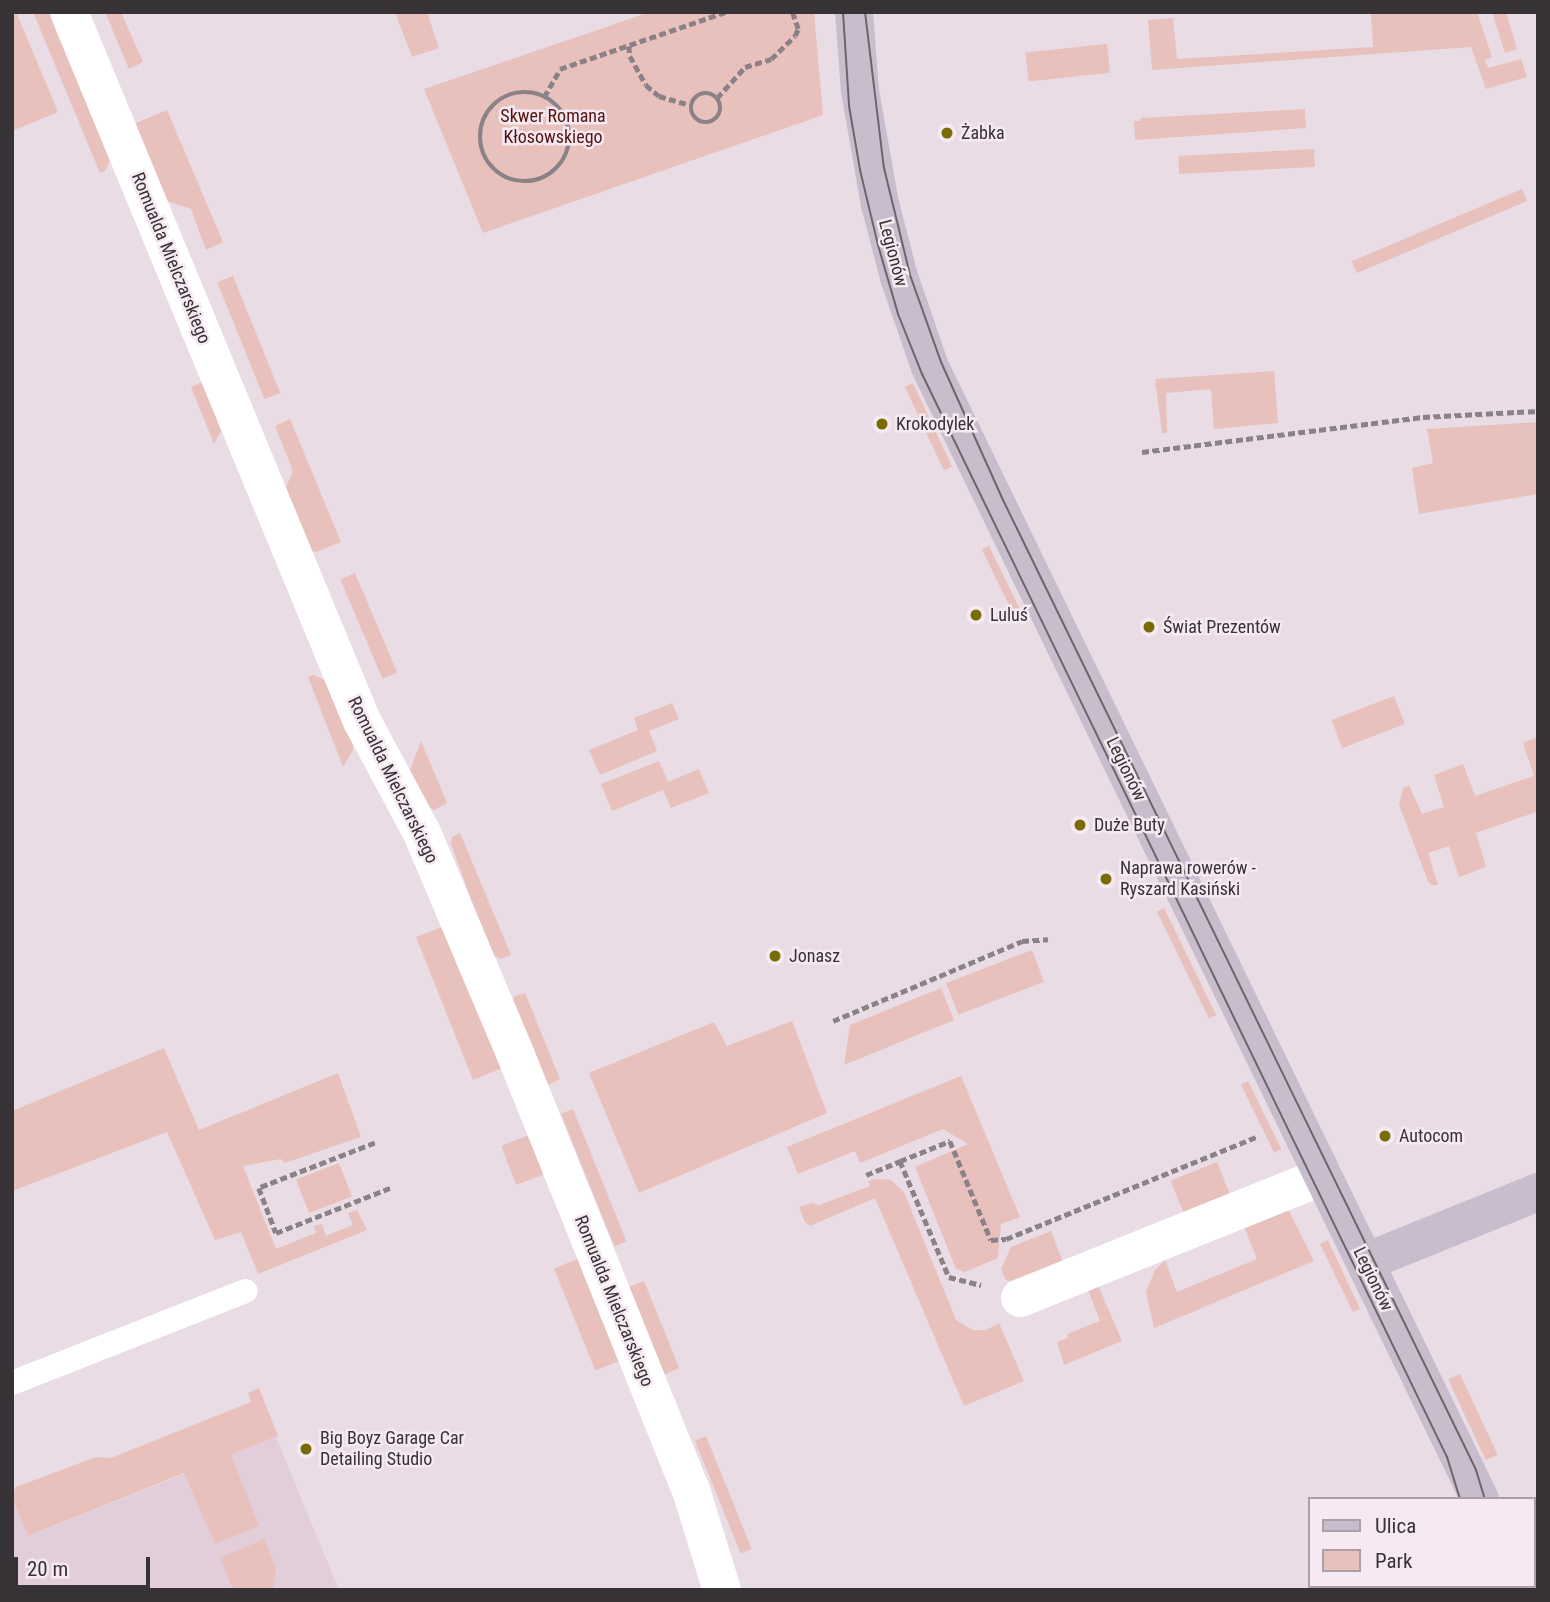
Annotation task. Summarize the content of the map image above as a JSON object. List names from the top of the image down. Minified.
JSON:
{"streets":{"street":["Legionów","Romualda Mielczarskiego"]},"parks":["Skwer Romana Kłosowskiego"],"places":["Żabka","Krokodylek","Luluś","Świat Prezentów","Duże Buty","Naprawa rowerów - Ryszard Kasiński","Jonasz","Autocom","Big Boyz Garage Car Detailing Studio"],"legend":["Ulica","Park"],"scale_bar":"20 m"}
